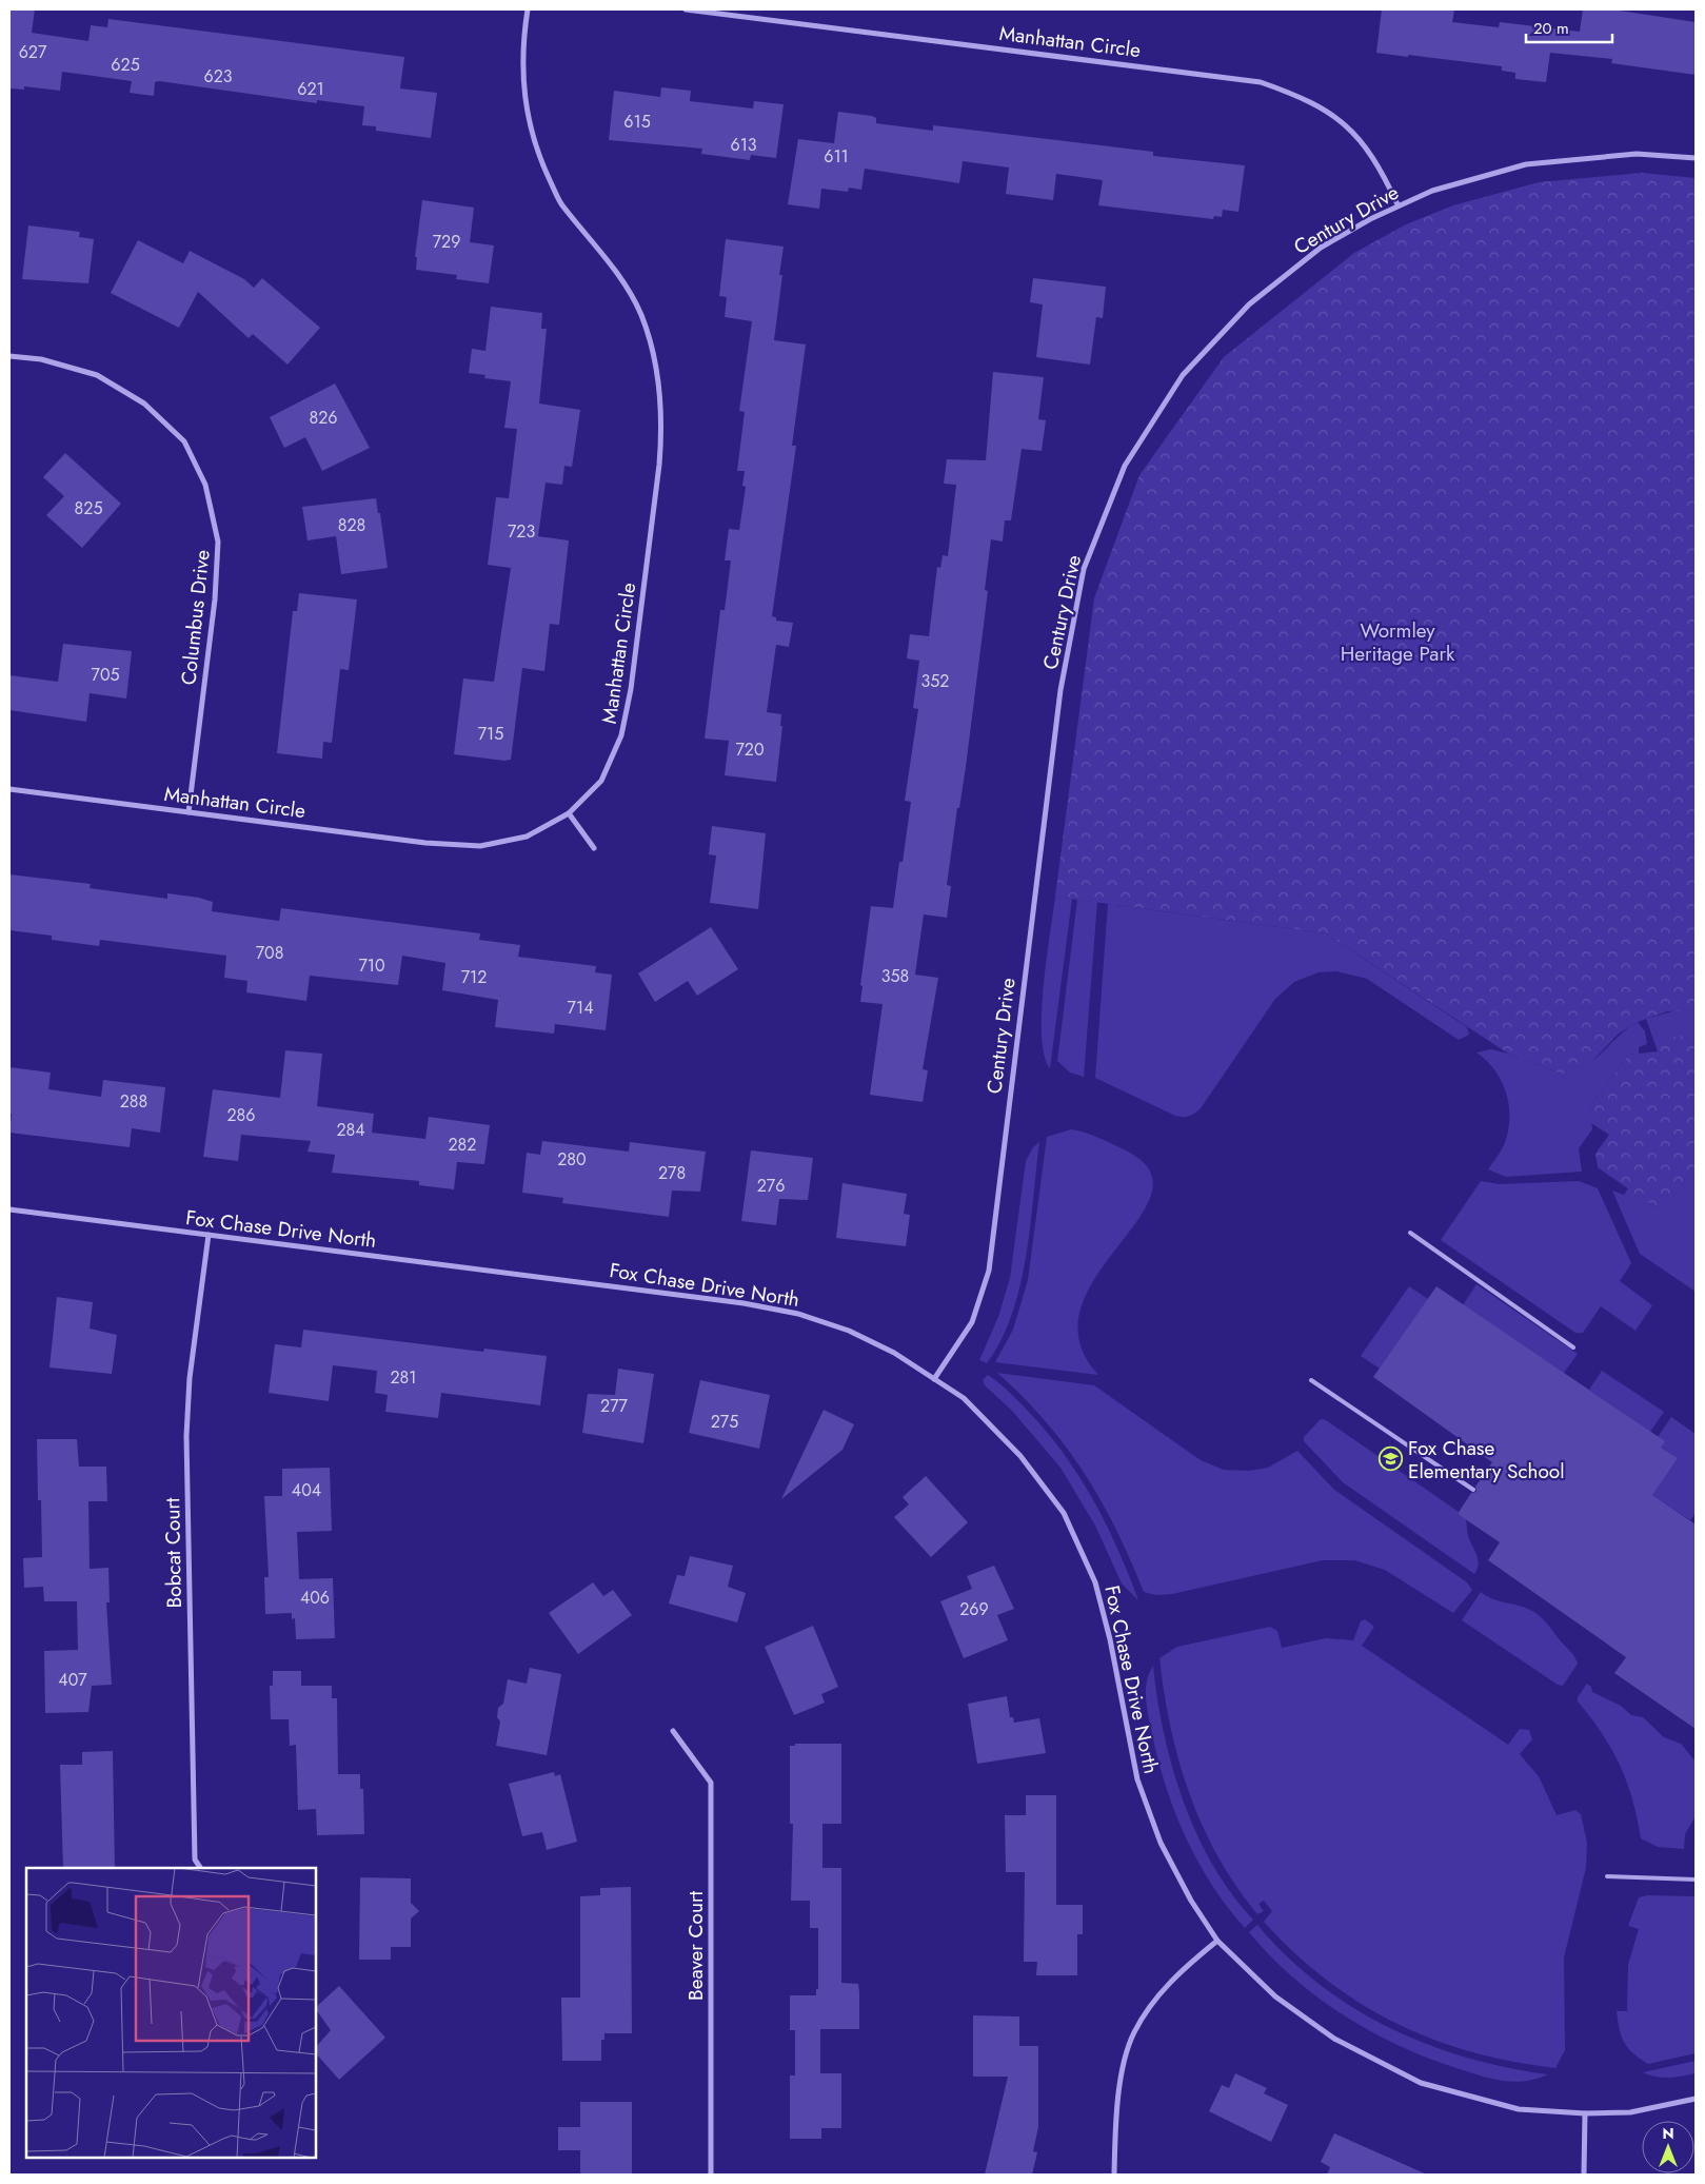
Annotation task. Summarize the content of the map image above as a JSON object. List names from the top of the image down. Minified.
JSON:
{"streets":{"street":["Manhattan Circle","Century Drive","Columbus Drive","Fox Chase Drive North","Bobcat Court","Beaver Court"]},"crossings":[["Manhattan Circle","Century Drive"],["Manhattan Circle","Columbus Drive"],["Century Drive","Fox Chase Drive North"],["Fox Chase Drive North","Bobcat Court"]],"parks":["Wormley Heritage Park"],"places":{"school or university":["Fox Chase Elementary School"]},"house_numbers":["627","625","623","621","615","613","611","729","826","825","828","723","705","352","715","720","708","710","358","712","714","288","286","284","282","280","278","276","281","277","275","404","406","269","407"],"scale_bar":"20 m","north":"top"}
